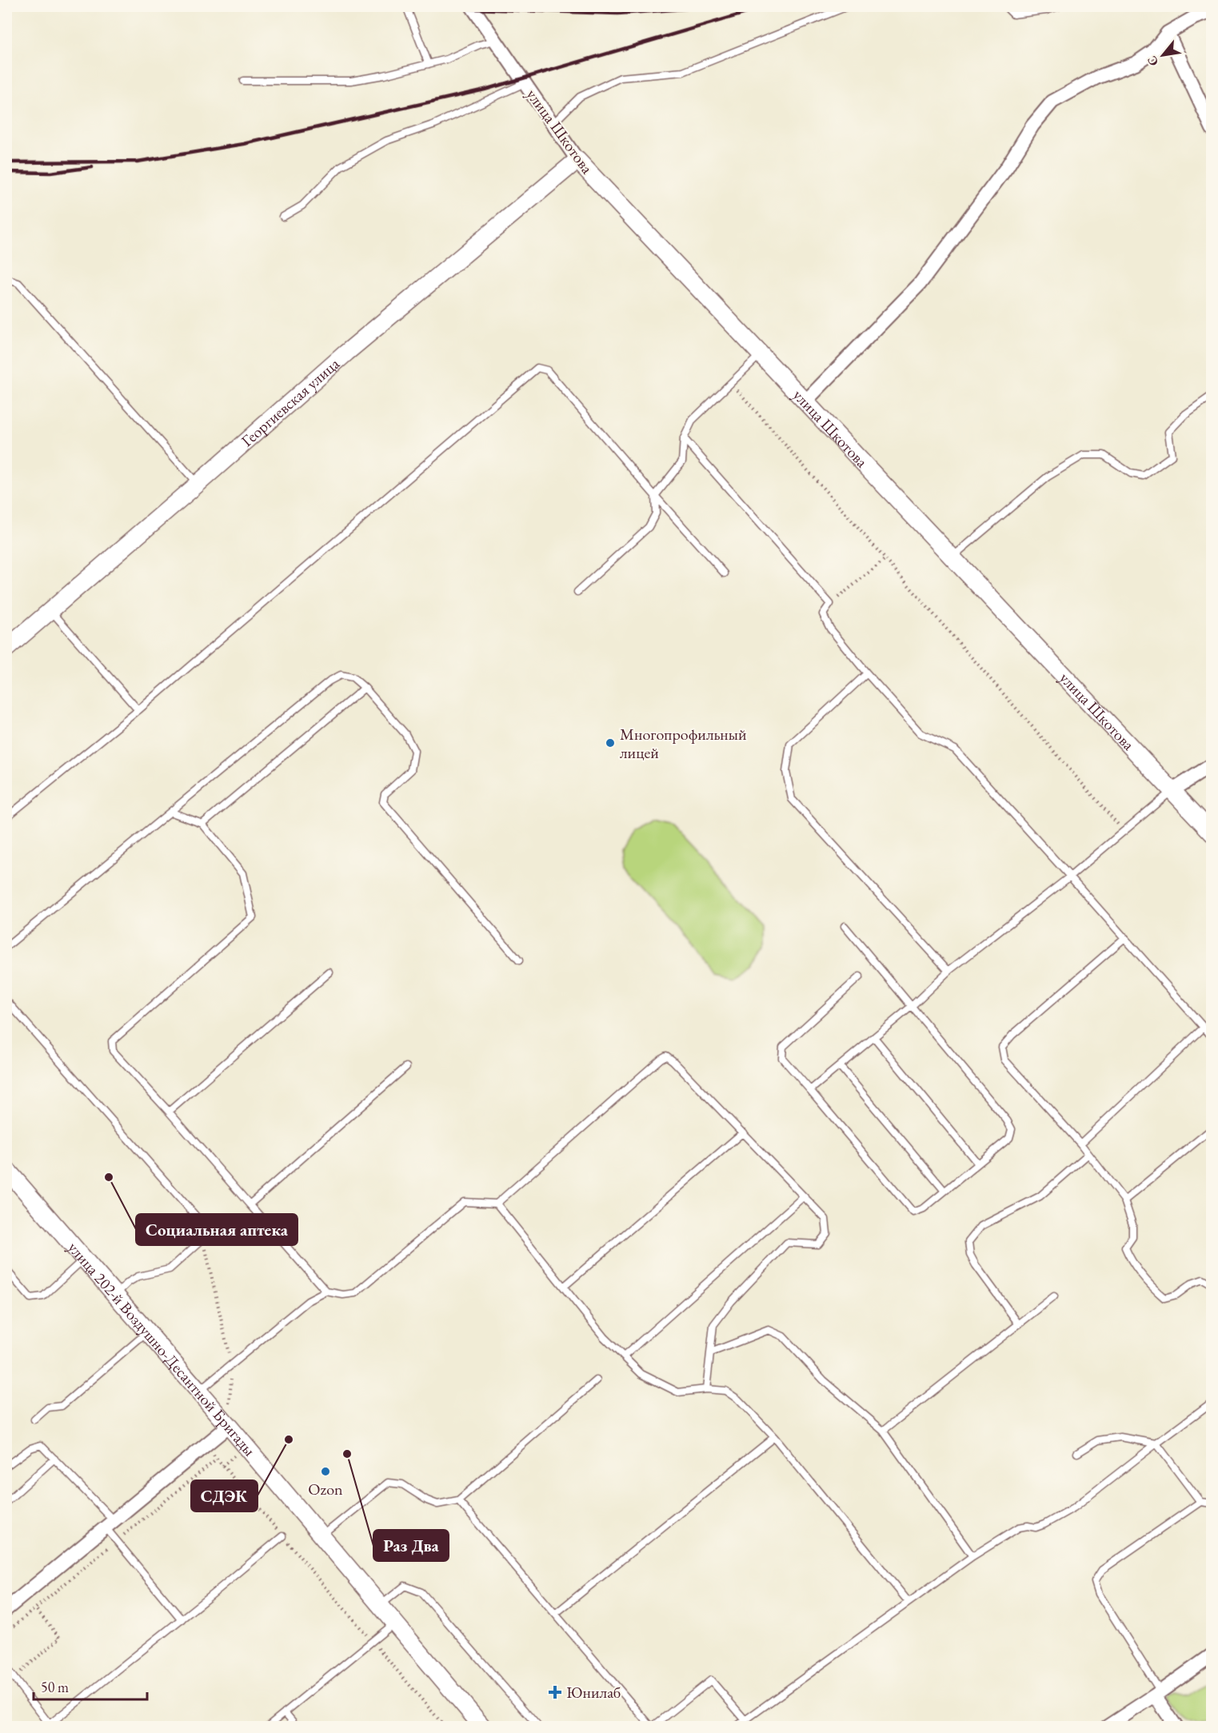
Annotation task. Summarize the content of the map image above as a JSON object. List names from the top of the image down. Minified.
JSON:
{"streets":{"street":["улица Шкотова","Георгиевская улица","улица 202-й Воздушно-Десантной Бригады"]},"crossings":[["улица Шкотова","Георгиевская улица"]],"places":{"other":["Многопрофильный лицей","Социальная аптека","СДЭК","Раз Два","Ozon"],"health":["Юнилаб"]},"scale_bar":"50 m","north":"bottom left"}
